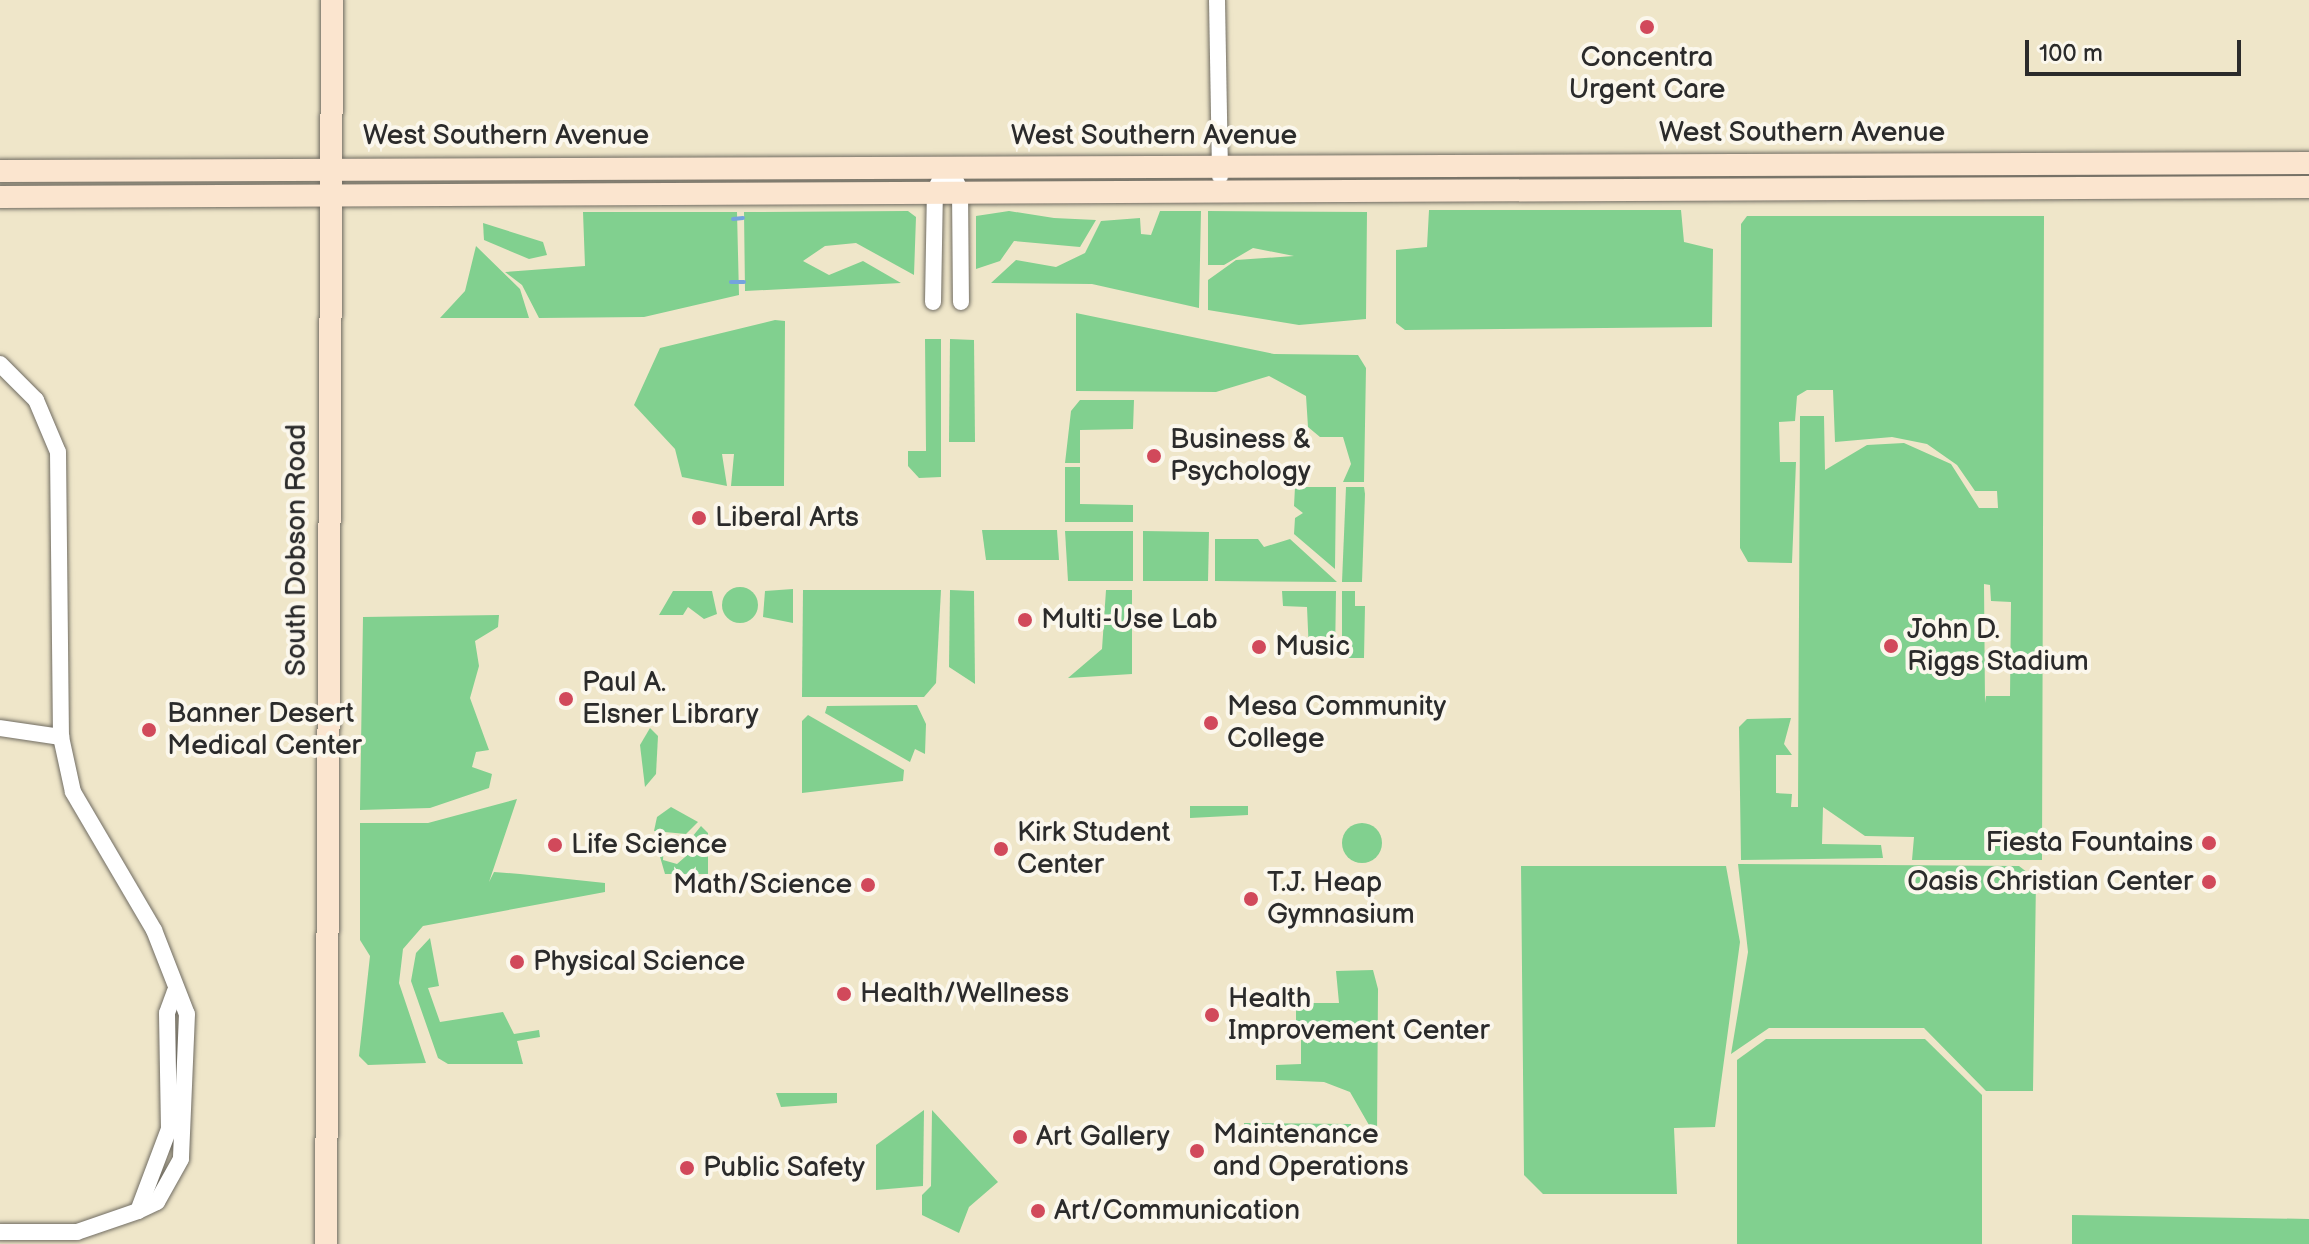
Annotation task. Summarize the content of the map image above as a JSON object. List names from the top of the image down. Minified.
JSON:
{"streets":{"main road":["West Southern Avenue","South Dobson Road"]},"crossings":[["West Southern Avenue","South Dobson Road"]],"places":["Concentra Urgent Care","Business & Psychology","Liberal Arts","Multi-Use Lab","John D. Riggs Stadium","Music","Paul A. Elsner Library","Mesa Community College","Banner Desert Medical Center","Fiesta Fountains","Life Science","Kirk Student Center","Oasis Christian Center","Math/Science","T.J. Heap Gymnasium","Physical Science","Health/Wellness","Health Improvement Center","Art Gallery","Maintenance and Operations","Public Safety","Art/Communication"],"scale_bar":"100 m"}
